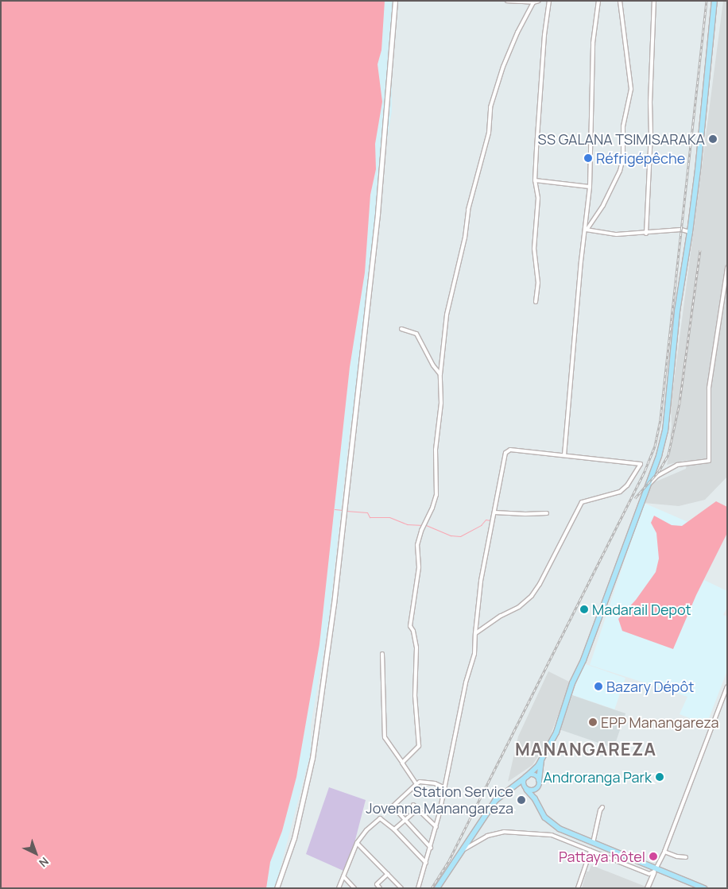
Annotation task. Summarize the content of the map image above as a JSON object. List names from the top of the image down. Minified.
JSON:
{"districts":["MANANGAREZA"],"places":["SS GALANA TSIMISARAKA","Réfrigépêche","Madarail Depot","Bazary Dépôt","EPP Manangareza","Androranga Park","Station Service Jovenna Manangareza","Pattaya hôtel"],"north":"bottom right"}
